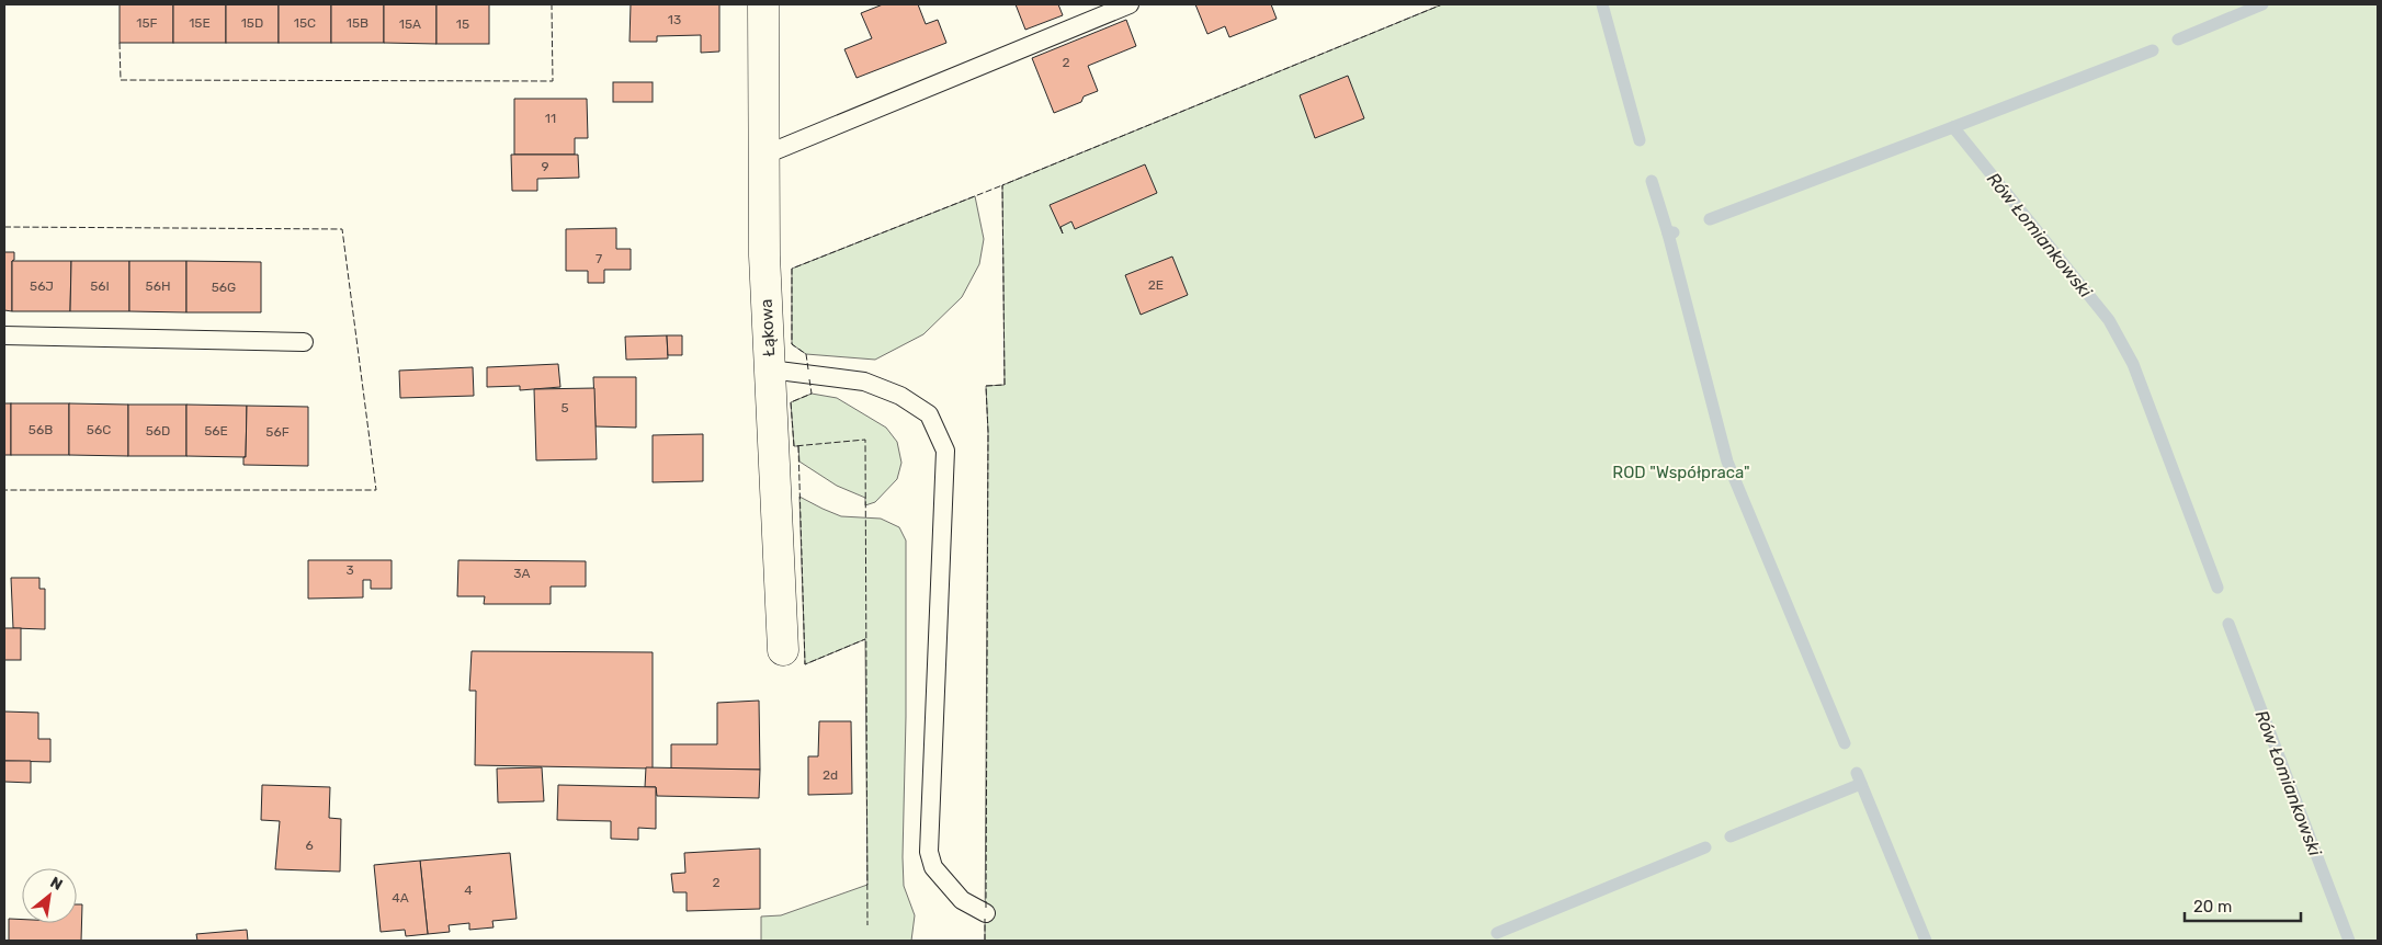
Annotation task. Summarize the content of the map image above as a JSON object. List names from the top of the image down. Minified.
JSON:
{"streets":{"street":["Łąkowa"]},"water":["Rów Łomiankowski"],"parks":["ROD \"Współpraca\""],"house_numbers":["13","15F","15E","15D","15C","15B","15A","15","2","11","9","7","2E","56J","56I","56H","56G","5","56B","56C","56D","56E","56F","3","3A","2d","6","2","4","4A"],"scale_bar":"20 m","north":"top right"}
